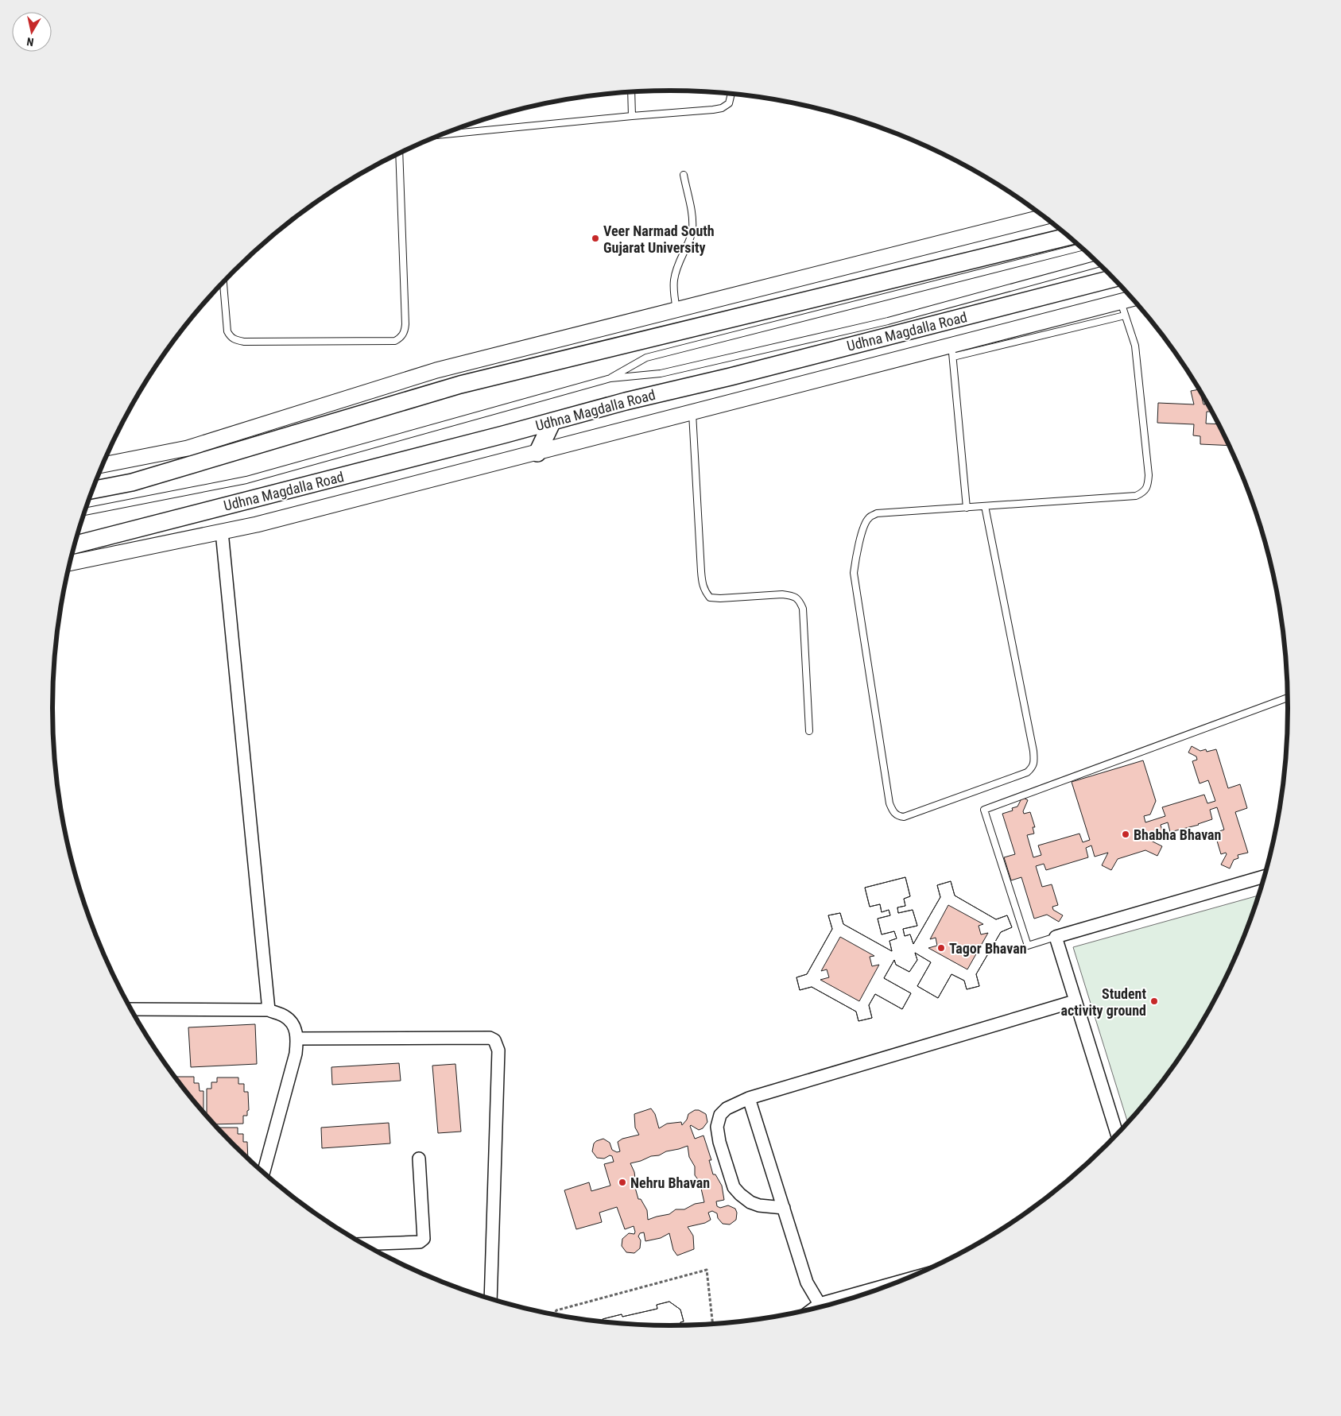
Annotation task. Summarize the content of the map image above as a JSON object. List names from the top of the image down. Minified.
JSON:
{"streets":{"main road":["Udhna Magdalla Road"]},"places":["Veer Narmad South Gujarat University","Bhabha Bhavan","Tagor Bhavan","Student activity ground","Nehru Bhavan"],"north":"bottom"}
